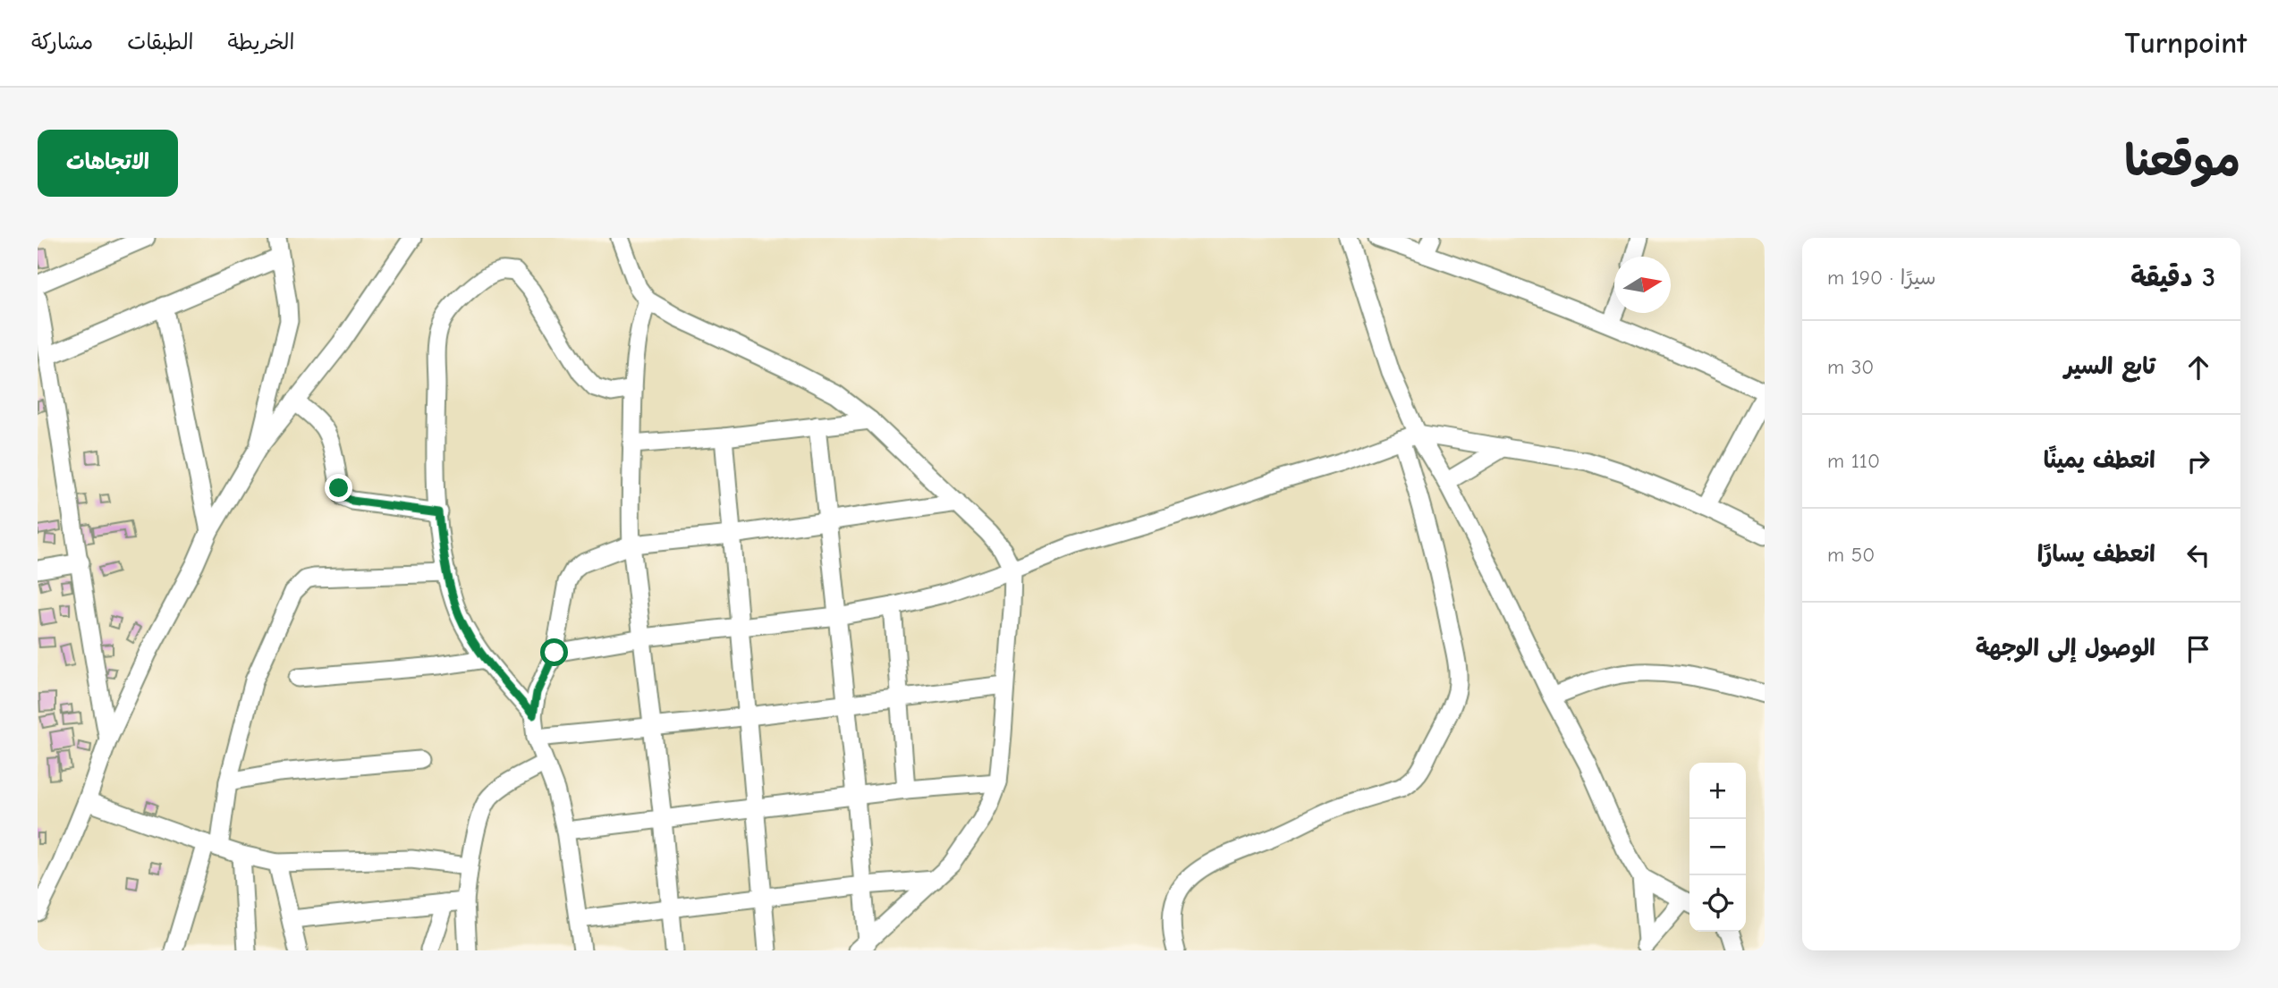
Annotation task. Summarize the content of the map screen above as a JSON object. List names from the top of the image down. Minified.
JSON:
{"north":"right","page":{"header":"Turnpoint","nav":["الخريطة","الطبقات","مشاركة"],"title":"موقعنا","buttons":"الاتجاهات","heading":["3 دقيقة","سيرًا · 190 m"],"list":[["تابع السير","30 m"],["انعطف يمينًا","110 m"],["انعطف يسارًا","50 m"],"الوصول إلى الوجهة"],"map_buttons":["+","−"]}}
